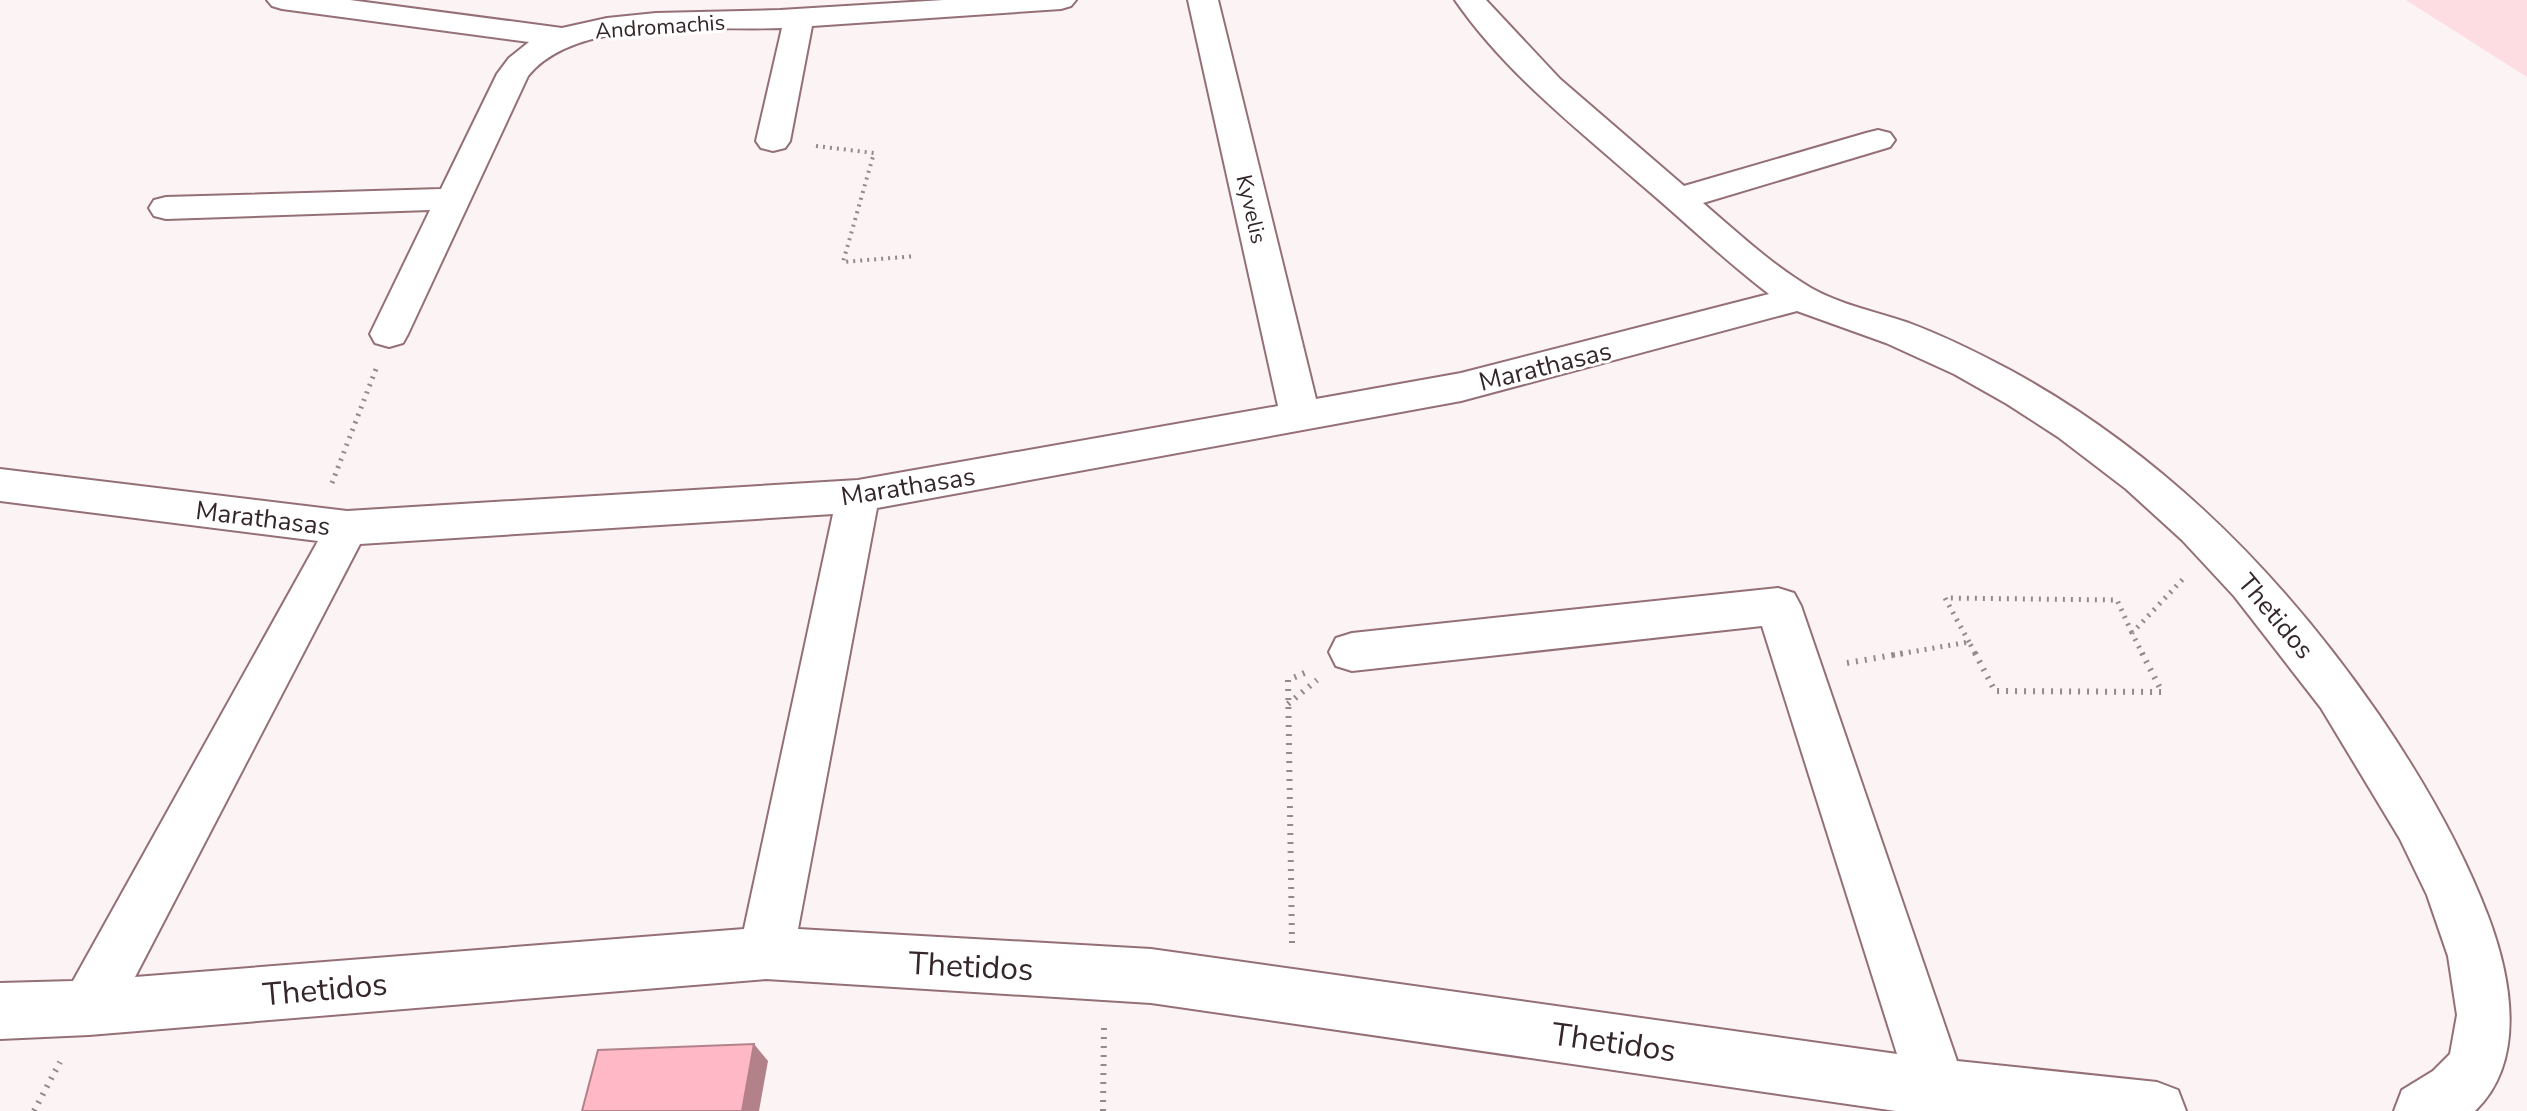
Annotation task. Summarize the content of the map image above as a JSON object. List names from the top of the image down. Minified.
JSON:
{"streets":{"street":["Andromachis","Kyvelis","Marathasas","Thetidos"]},"crossings":[["Kyvelis","Marathasas"],["Marathasas","Thetidos"]]}
